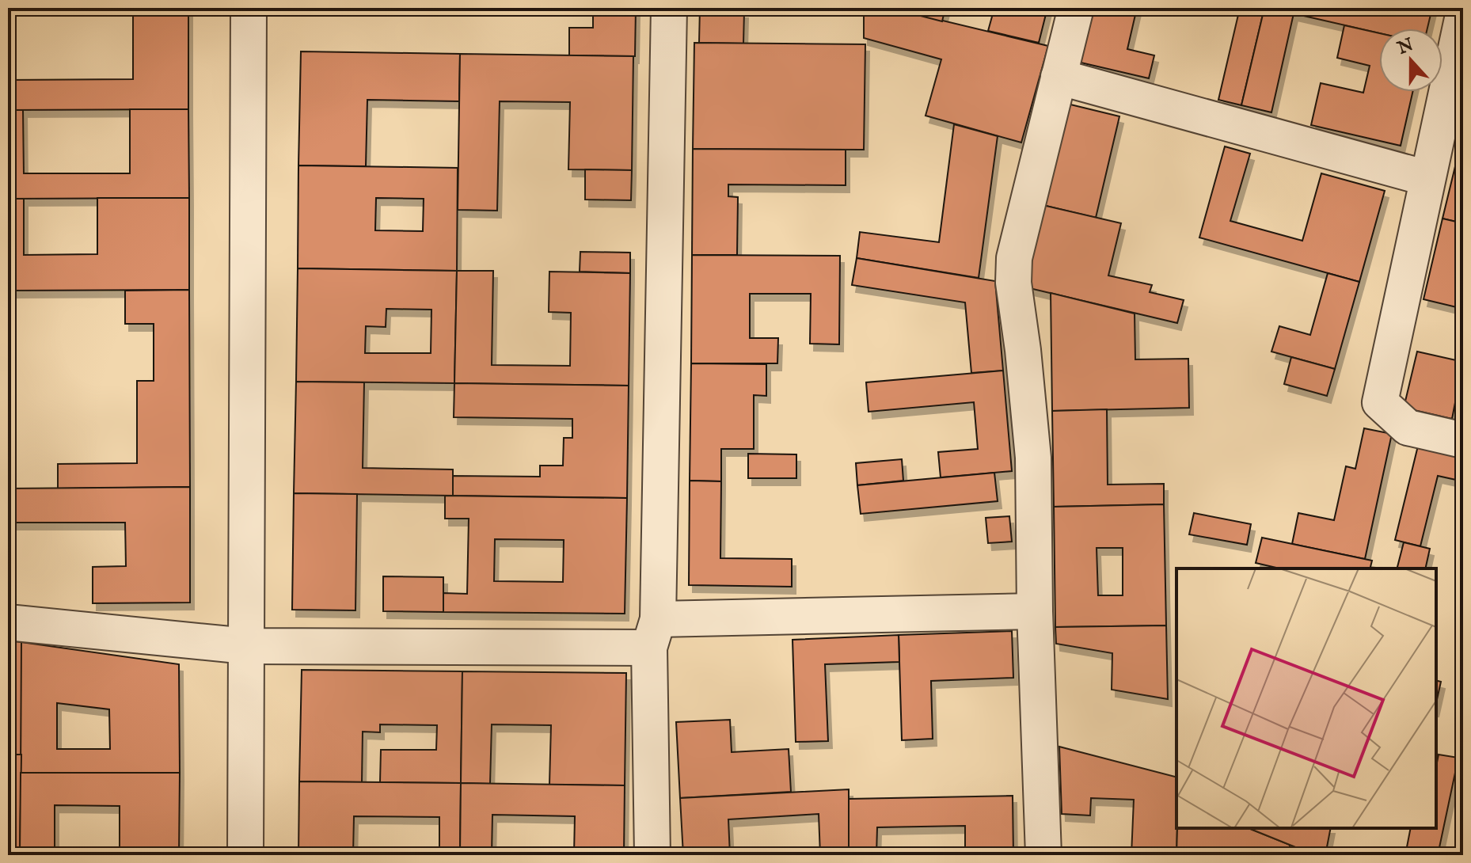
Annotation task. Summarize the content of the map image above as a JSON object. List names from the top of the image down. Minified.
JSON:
{"north":"top"}
